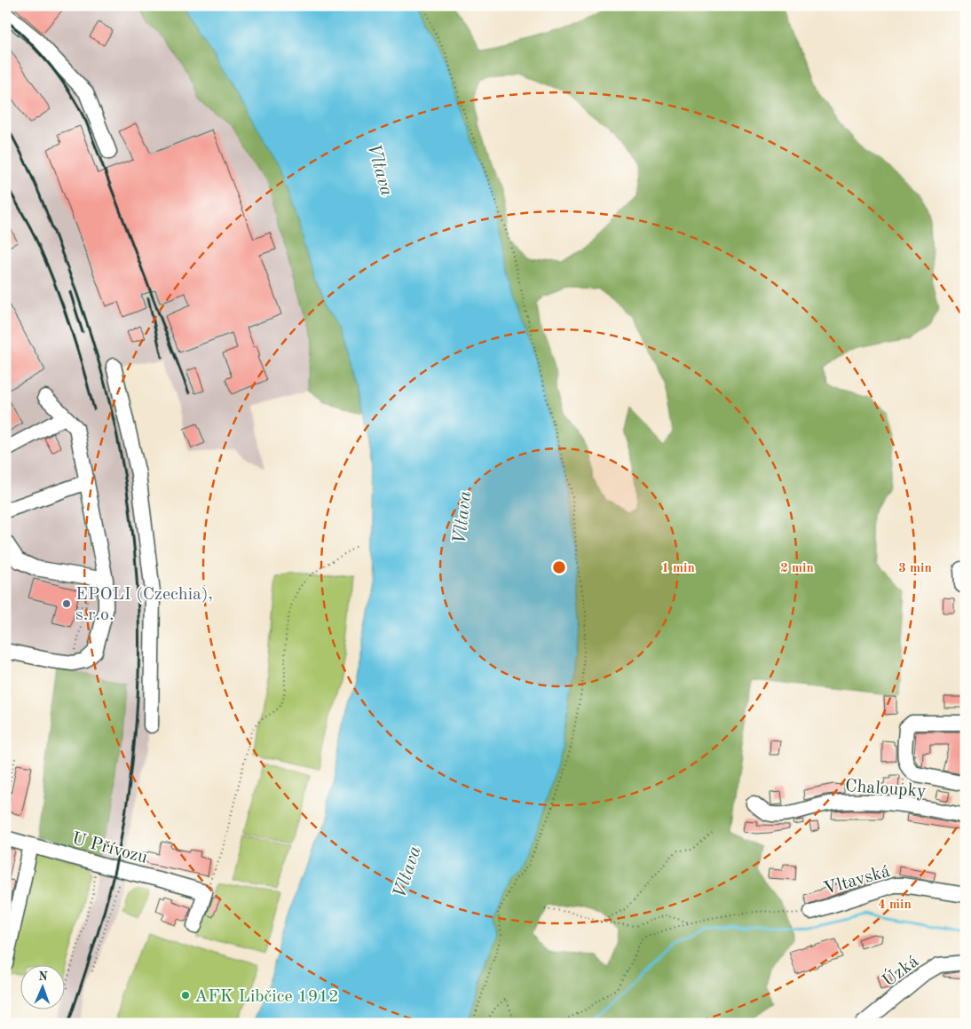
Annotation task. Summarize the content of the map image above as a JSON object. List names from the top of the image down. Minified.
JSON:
{"streets":{"street":["Chaloupky","U Přívozu","Vltavská","Úzká"]},"water":["Vltava"],"places":["EPOLI (Czechia), s.r.o.","AFK Libčice 1912"],"north":"top","rings":["1 min","2 min","3 min","4 min"]}
